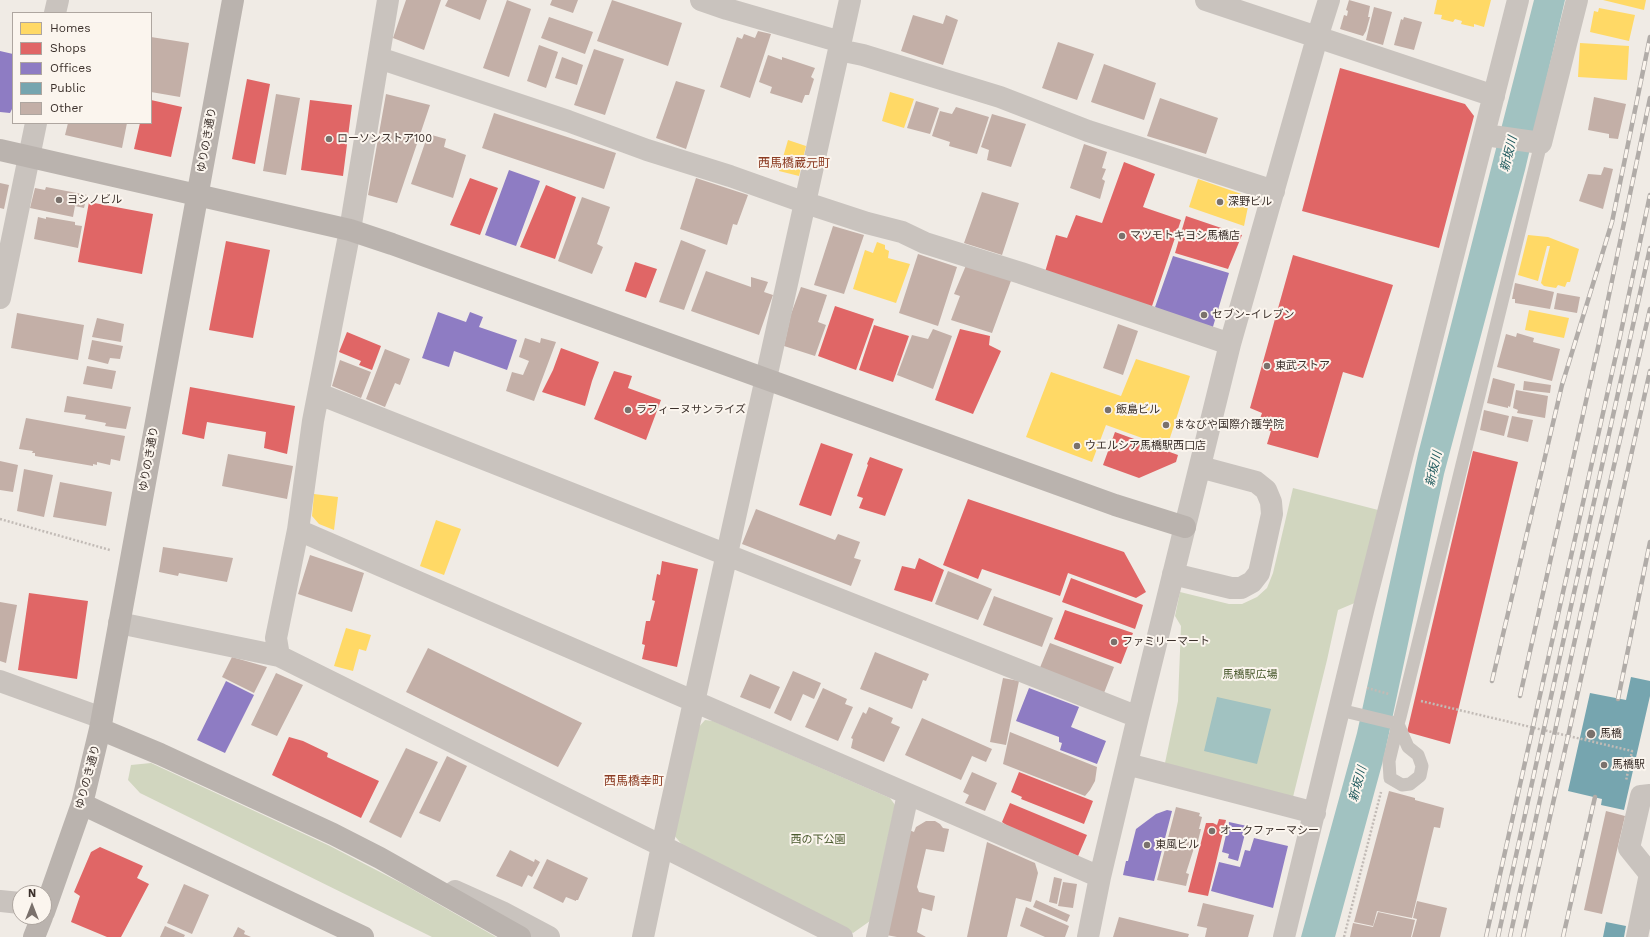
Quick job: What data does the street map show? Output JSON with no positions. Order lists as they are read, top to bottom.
{
  "streets": {
    "street": ["ゆりのき通り"]
  },
  "districts": ["西馬橋蔵元町", "西馬橋幸町"],
  "water": ["新坂川"],
  "parks": ["馬橋駅広場", "西の下公園"],
  "places": [
    "ローソンストア100",
    "ヨシノビル",
    "深野ビル",
    "マツモトキヨシ馬橋店",
    "セブン-イレブン",
    "東武ストア",
    "ラフィーヌサンライズ",
    "飯島ビル",
    "まなびや国際介護学院",
    "ウエルシア馬橋駅西口店",
    "ファミリーマート",
    "馬橋",
    "馬橋駅",
    "オークファーマシー",
    "東風ビル"
  ],
  "legend": [
    "Homes",
    "Shops",
    "Offices",
    "Public",
    "Other"
  ],
  "north": "top"
}
